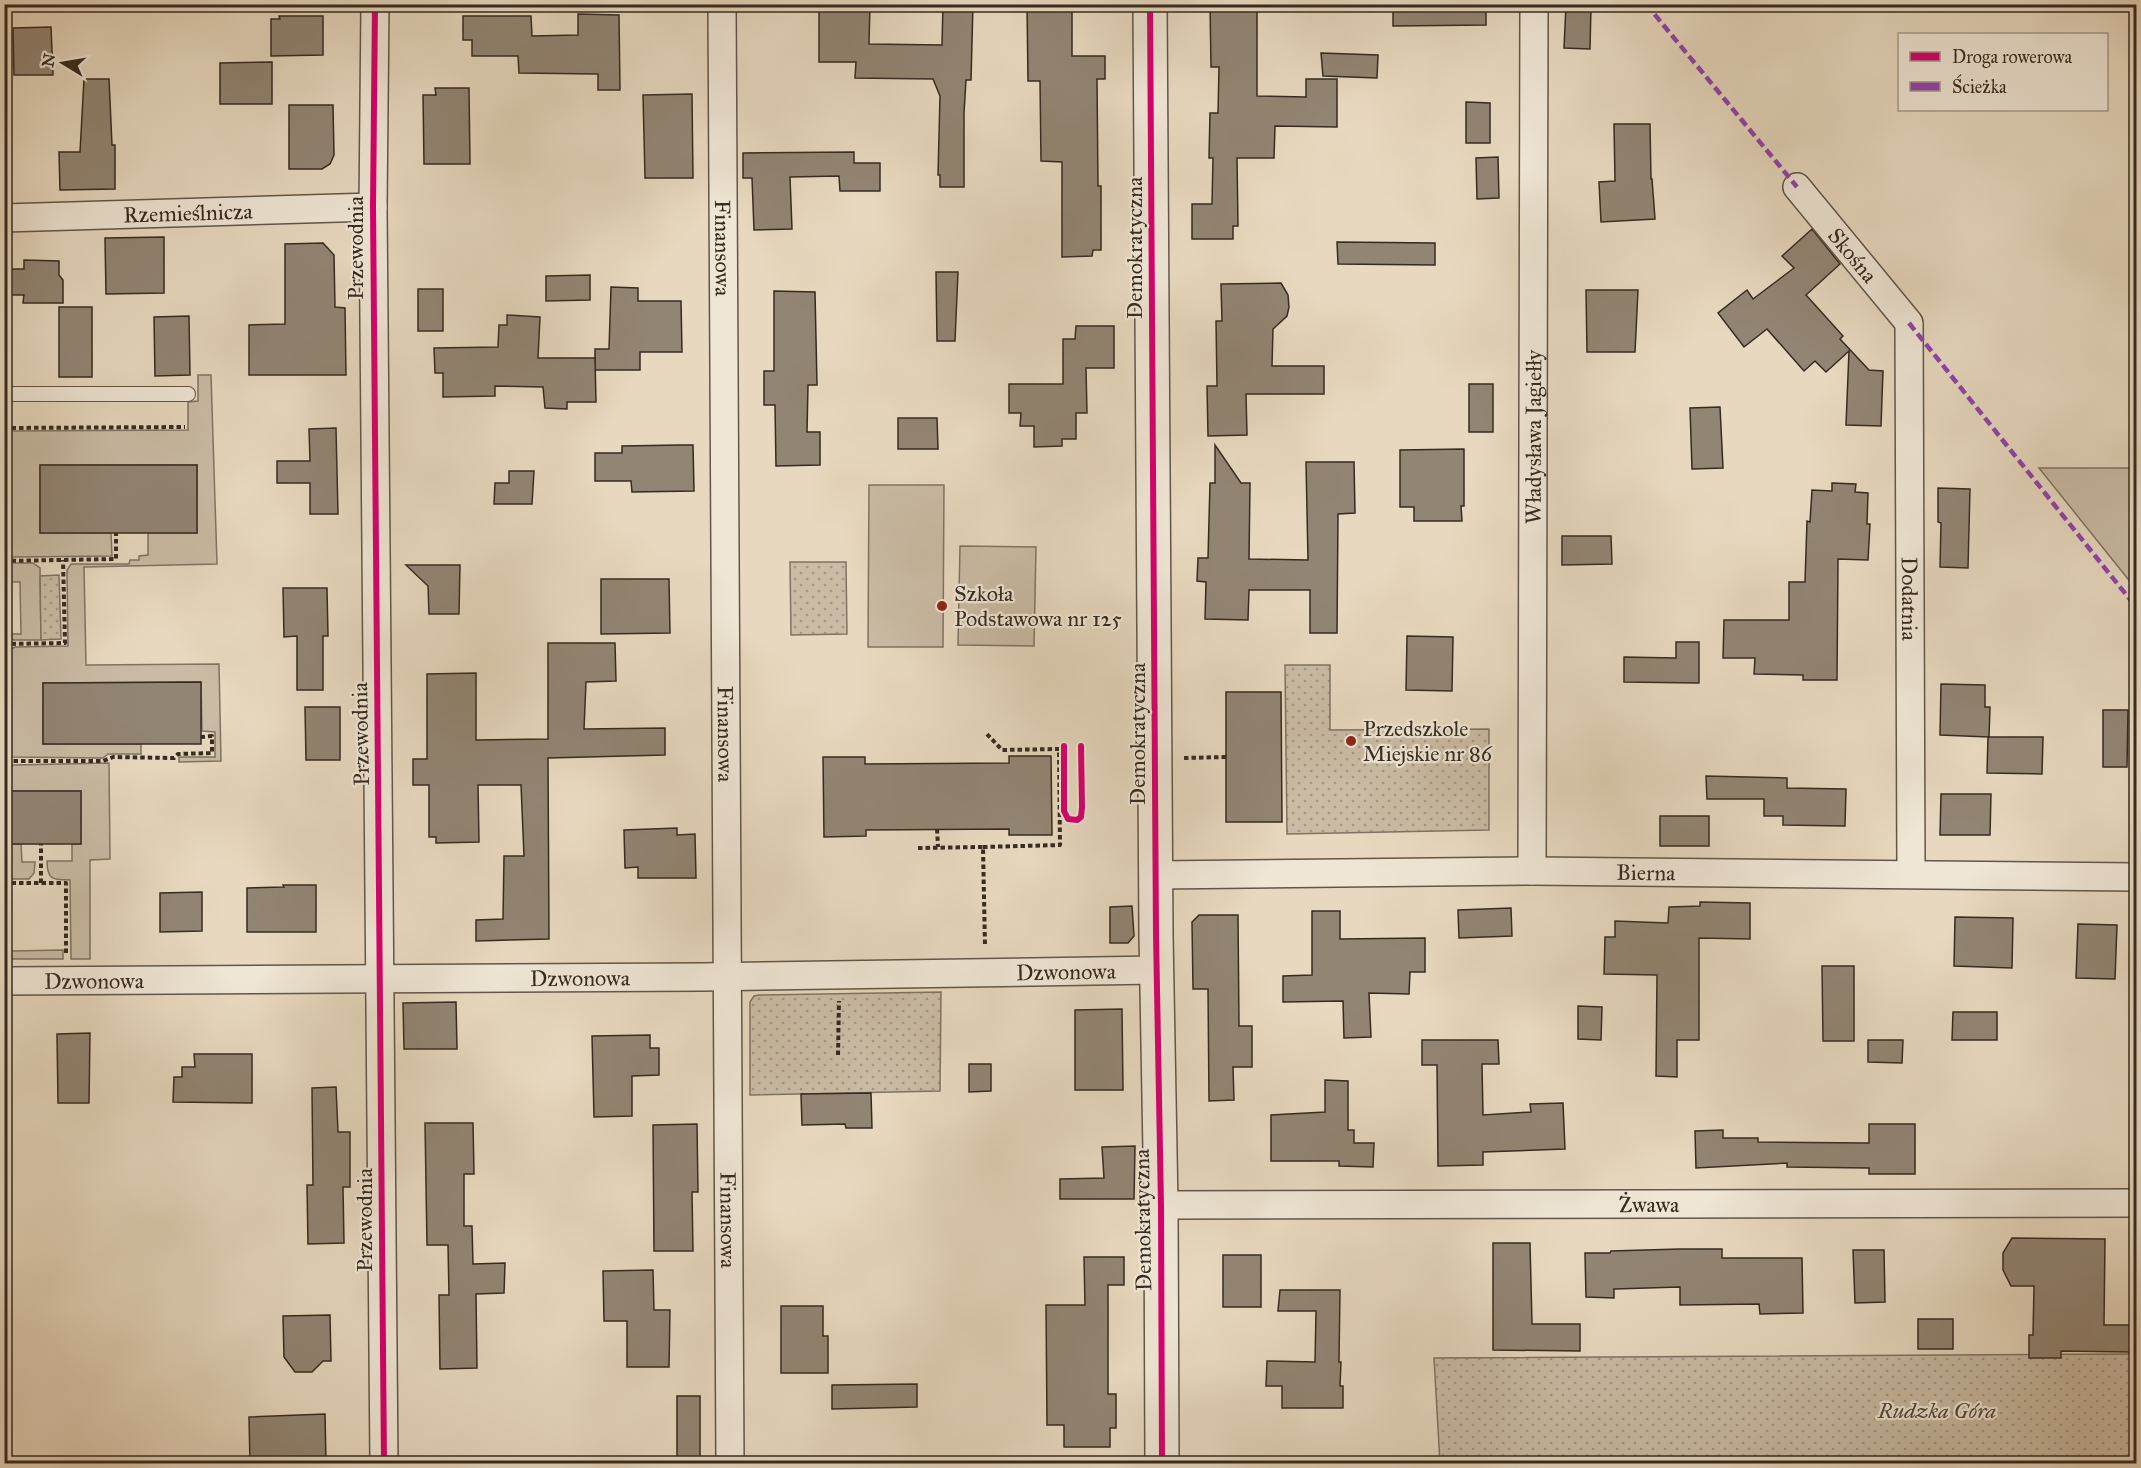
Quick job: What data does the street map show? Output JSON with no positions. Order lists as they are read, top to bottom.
{
  "streets": {
    "street": [
      "Rzemieślnicza",
      "Przewodnia",
      "Finansowa",
      "Demokratyczna",
      "Skośna",
      "Władysława Jagiełły",
      "Dodatnia",
      "Bierna",
      "Dzwonowa",
      "Żwawa"
    ]
  },
  "crossings": [
    ["Rzemieślnicza", "Przewodnia"],
    ["Przewodnia", "Dzwonowa"],
    ["Finansowa", "Dzwonowa"],
    ["Demokratyczna", "Bierna"],
    ["Demokratyczna", "Dzwonowa"],
    ["Demokratyczna", "Żwawa"],
    ["Skośna", "Dodatnia"],
    ["Władysława Jagiełły", "Bierna"],
    ["Dodatnia", "Bierna"]
  ],
  "parks": ["Rudzka Góra"],
  "places": ["Szkoła Podstawowa nr 125", "Przedszkole Miejskie nr 86"],
  "legend": ["Droga rowerowa", "Ścieżka"],
  "north": "left"
}
